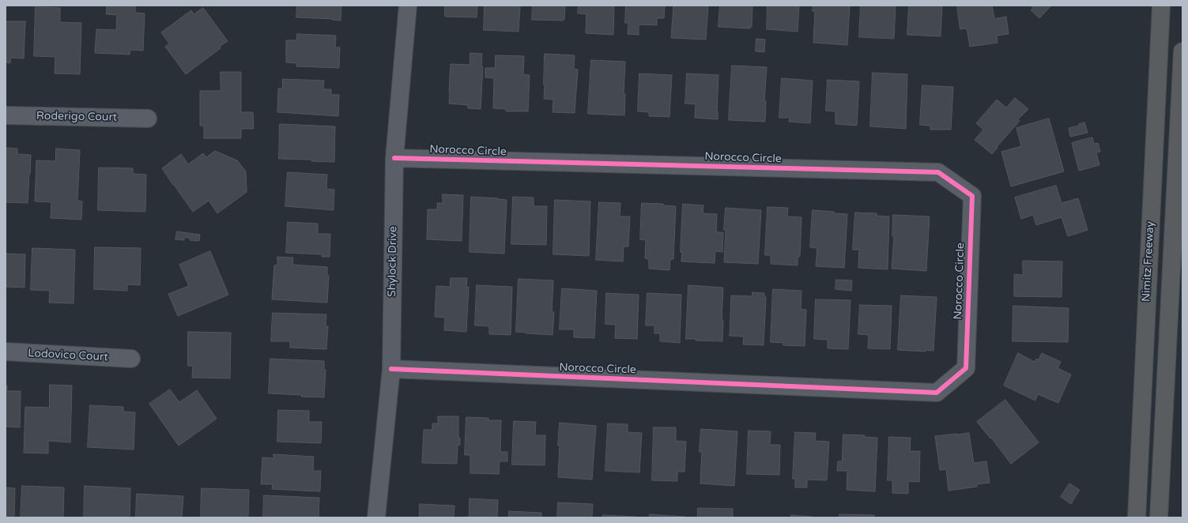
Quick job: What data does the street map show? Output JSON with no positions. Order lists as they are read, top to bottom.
{
  "streets": {
    "highway": ["Nimitz Freeway"],
    "street": [
      "Roderigo Court",
      "Norocco Circle",
      "Shylock Drive",
      "Lodovico Court"
    ]
  },
  "crossings": [
    ["Norocco Circle", "Shylock Drive"]
  ]
}
